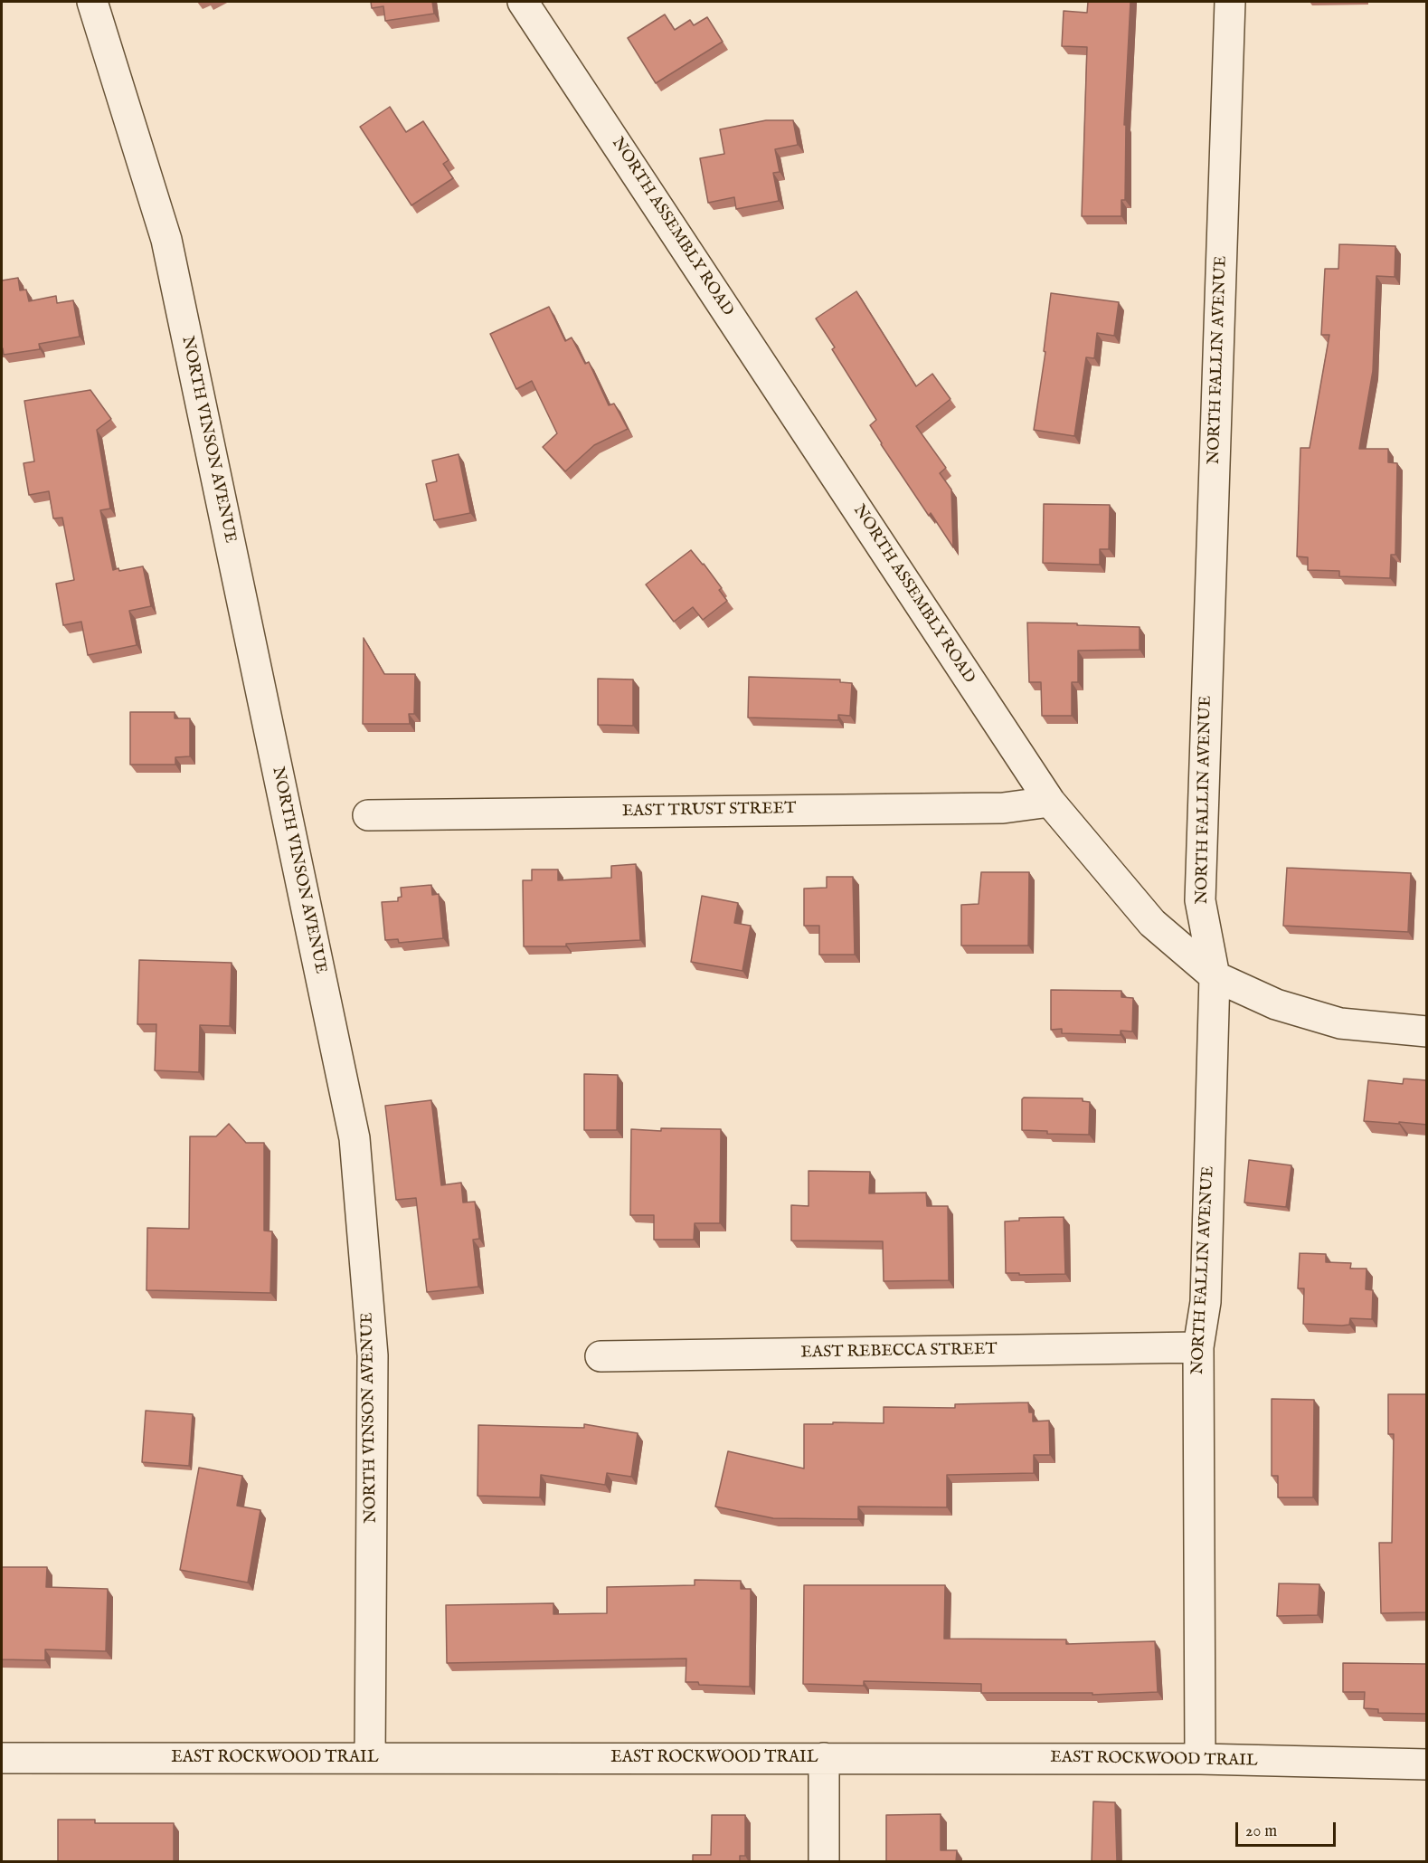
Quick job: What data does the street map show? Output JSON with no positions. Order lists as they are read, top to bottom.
{
  "streets": {
    "street": [
      "NORTH ASSEMBLY ROAD",
      "NORTH FALLIN AVENUE",
      "NORTH VINSON AVENUE",
      "EAST TRUST STREET",
      "EAST REBECCA STREET",
      "EAST ROCKWOOD TRAIL"
    ]
  },
  "crossings": [
    ["NORTH ASSEMBLY ROAD", "NORTH FALLIN AVENUE"],
    ["NORTH ASSEMBLY ROAD", "EAST TRUST STREET"],
    ["NORTH FALLIN AVENUE", "EAST REBECCA STREET"],
    ["NORTH FALLIN AVENUE", "EAST ROCKWOOD TRAIL"],
    ["NORTH VINSON AVENUE", "EAST ROCKWOOD TRAIL"]
  ],
  "scale_bar": "20 m"
}
